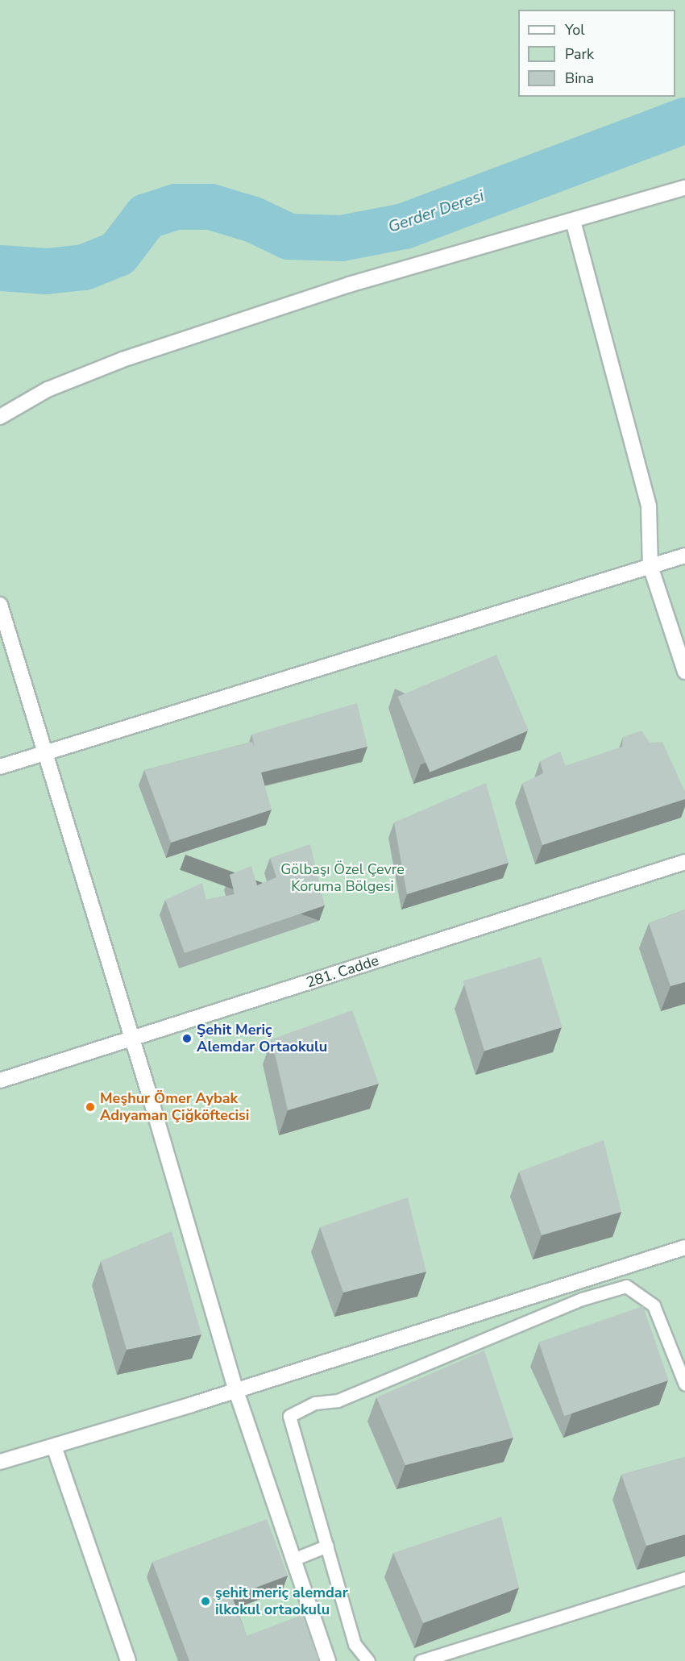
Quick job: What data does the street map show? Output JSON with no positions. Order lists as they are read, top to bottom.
{
  "streets": {
    "street": ["281. Cadde"]
  },
  "water": ["Gerder Deresi"],
  "parks": ["Gölbaşı Özel Çevre Koruma Bölgesi"],
  "places": ["Şehit Meriç Alemdar Ortaokulu", "Meşhur Ömer Aybak Adıyaman Çiğköftecisi", "şehit meriç alemdar ilkokul ortaokulu"],
  "legend": ["Yol", "Park", "Bina"]
}
